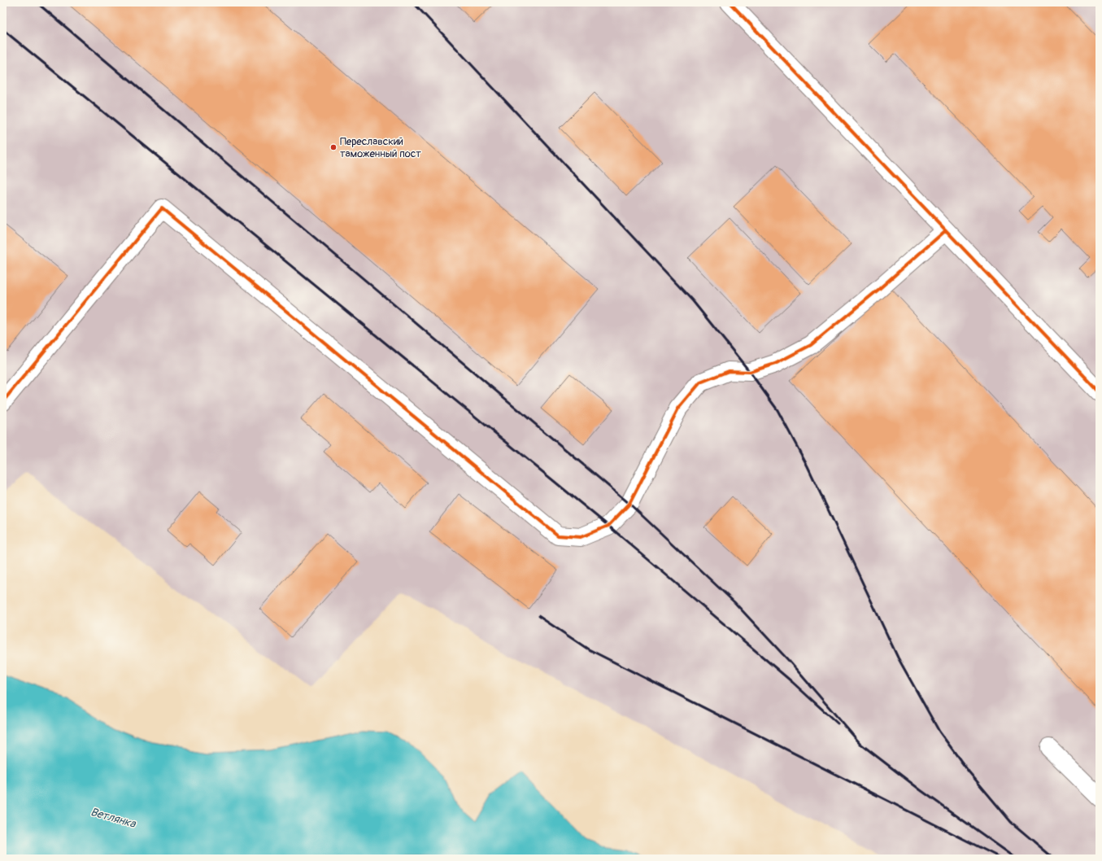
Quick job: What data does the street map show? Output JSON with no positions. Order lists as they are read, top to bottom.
{
  "water": ["Ветлянка"],
  "places": ["Переславский таможенный пост"]
}
